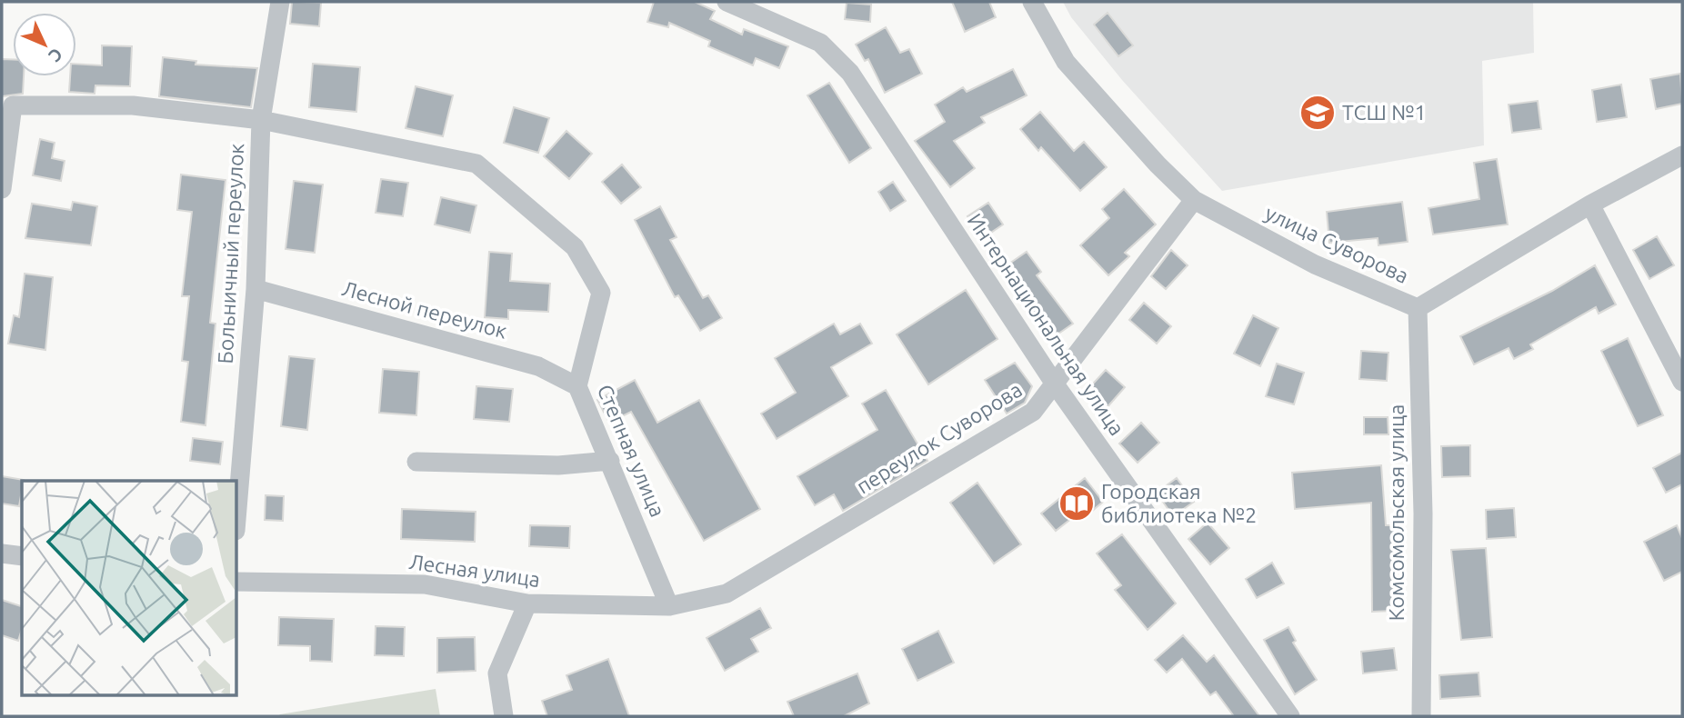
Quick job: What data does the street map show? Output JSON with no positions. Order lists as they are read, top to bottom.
{
  "streets": {
    "street": [
      "улица Суворова",
      "Больничный переулок",
      "Лесной переулок",
      "Интернациональная улица",
      "переулок Суворова",
      "Степная улица",
      "Комсомольская улица",
      "Лесная улица"
    ]
  },
  "crossings": [
    ["улица Суворова", "переулок Суворова"],
    ["улица Суворова", "Комсомольская улица"],
    ["Больничный переулок", "Лесной переулок"],
    ["Больничный переулок", "Степная улица"],
    ["Лесной переулок", "Степная улица"],
    ["Интернациональная улица", "переулок Суворова"],
    ["переулок Суворова", "Степная улица"],
    ["переулок Суворова", "Лесная улица"],
    ["Степная улица", "Лесная улица"]
  ],
  "places": {
    "school or university": ["ТСШ №1"],
    "library": ["Городская библиотека №2"]
  },
  "north": "bottom right"
}
